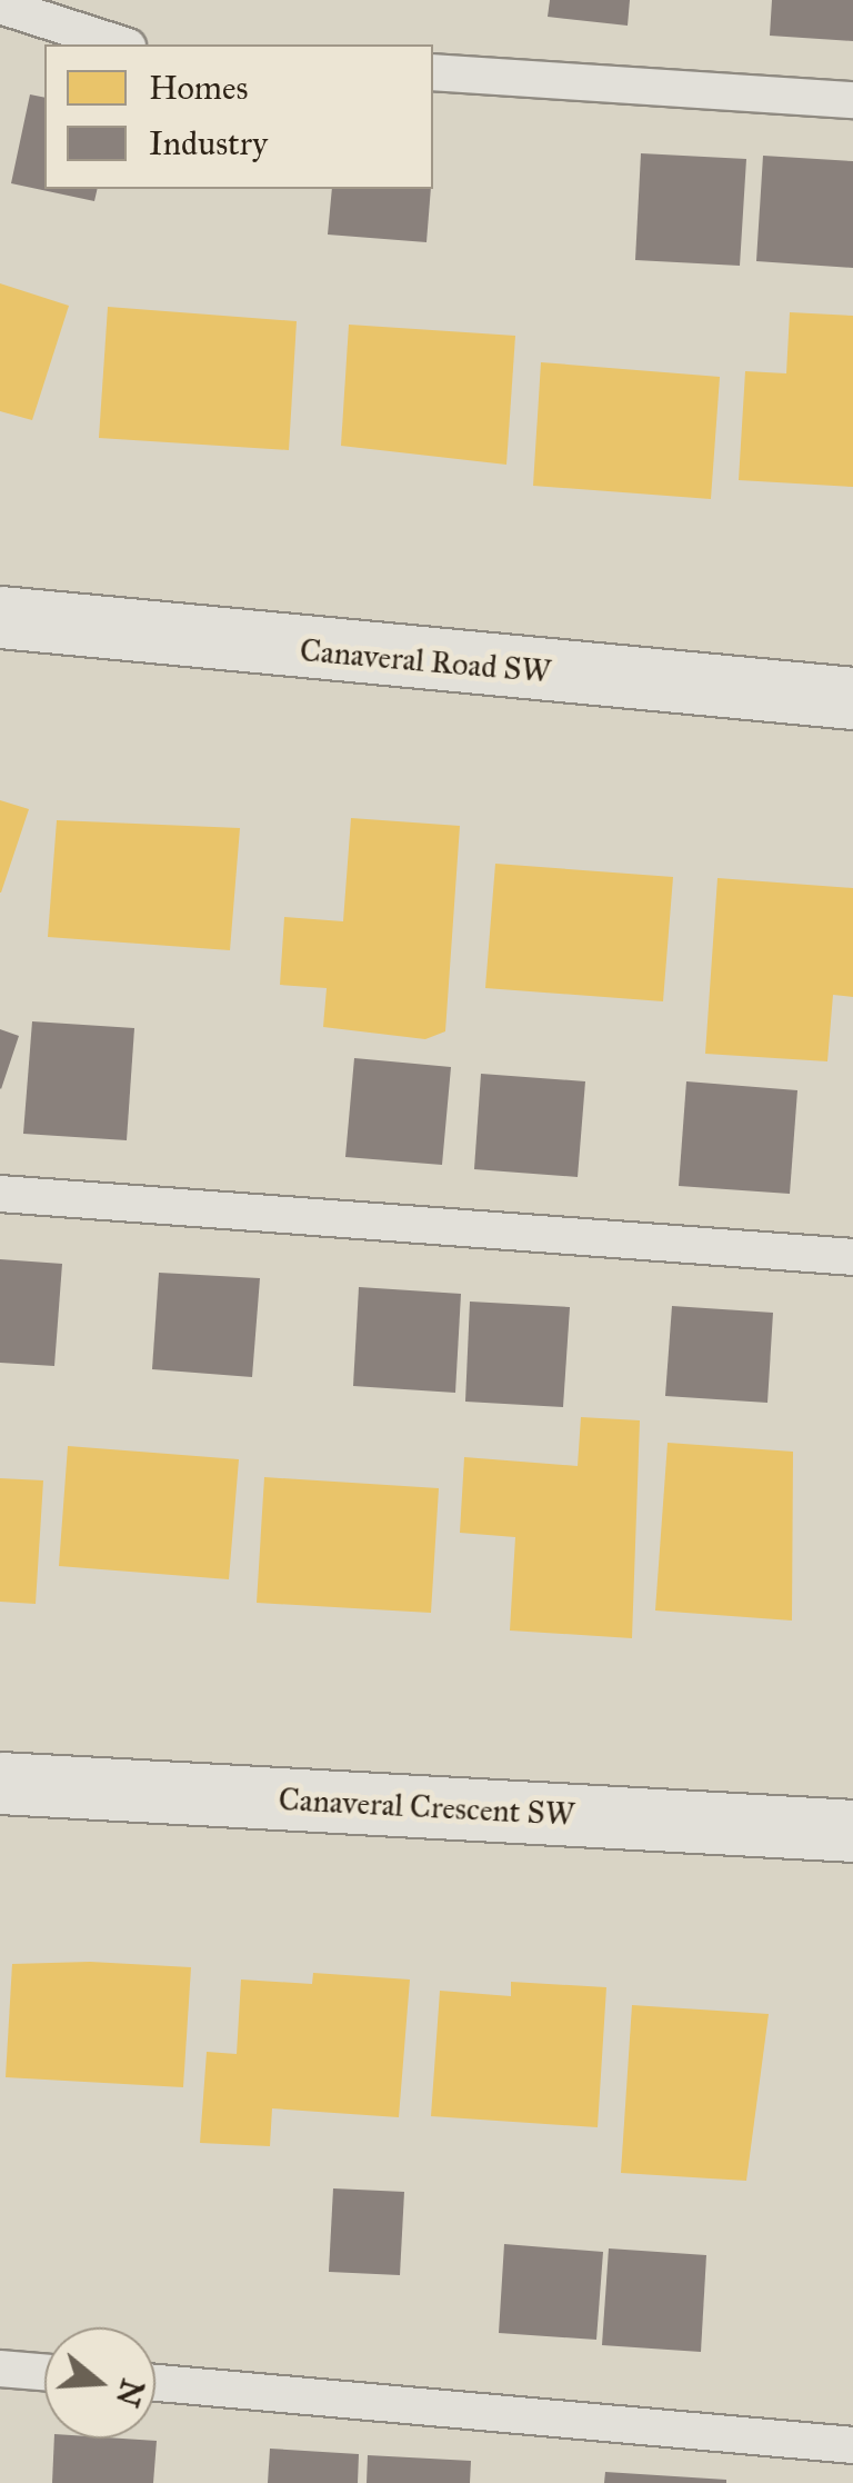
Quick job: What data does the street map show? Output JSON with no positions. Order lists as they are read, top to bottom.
{
  "streets": {
    "street": ["Canaveral Road SW", "Canaveral Crescent SW"]
  },
  "legend": ["Homes", "Industry"],
  "north": "right"
}
